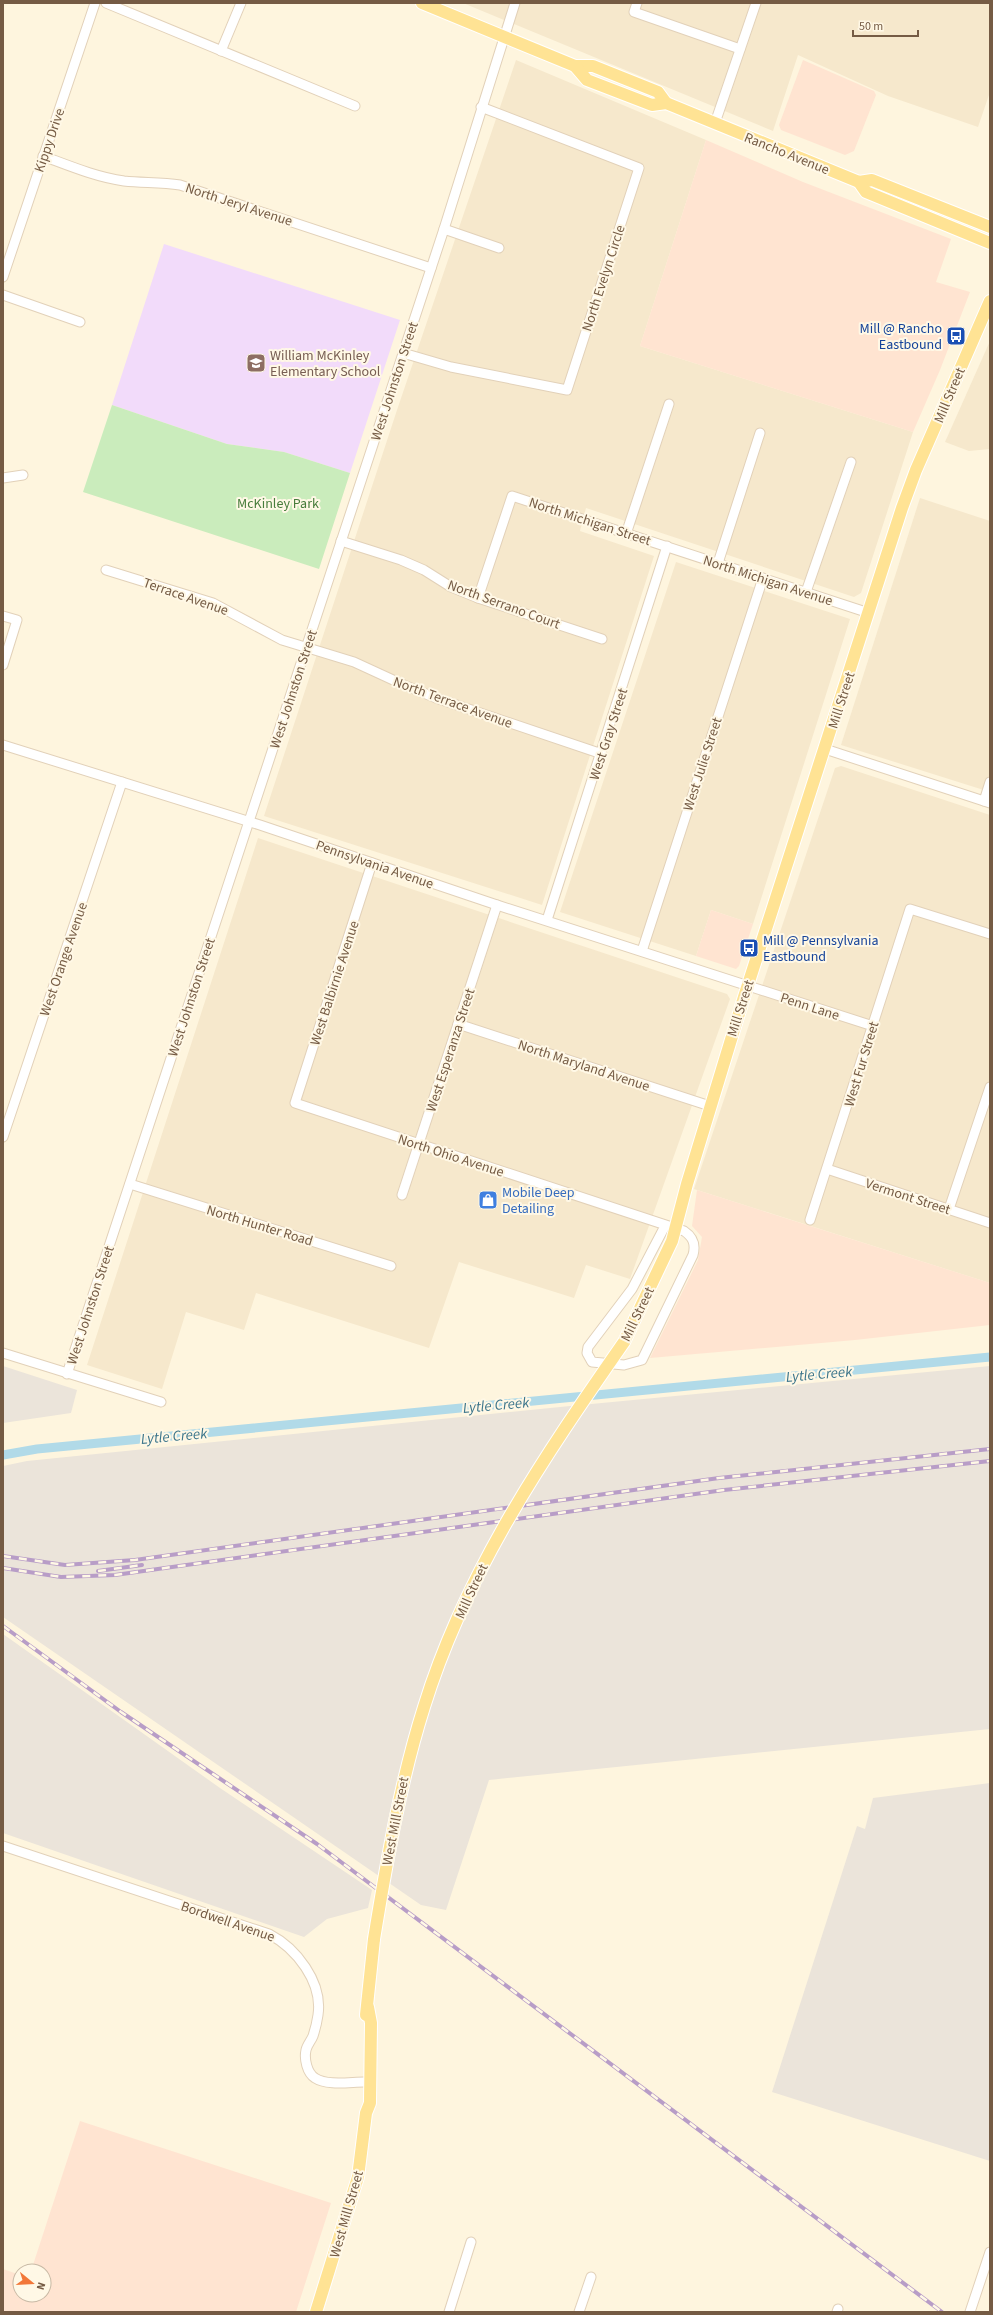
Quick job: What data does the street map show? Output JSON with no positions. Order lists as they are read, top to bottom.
{
  "streets": {
    "main road": ["Rancho Avenue", "Mill Street", "West Mill Street"],
    "street": [
      "Kippy Drive",
      "North Jeryl Avenue",
      "North Evelyn Circle",
      "West Johnston Street",
      "North Michigan Street",
      "North Michigan Avenue",
      "Terrace Avenue",
      "North Serrano Court",
      "North Terrace Avenue",
      "West Gray Street",
      "West Julie Street",
      "Pennsylvania Avenue",
      "West Orange Avenue",
      "West Balbirnie Avenue",
      "Penn Lane",
      "West Esperanza Street",
      "West Fur Street",
      "North Maryland Avenue",
      "North Ohio Avenue",
      "Vermont Street",
      "North Hunter Road",
      "Bordwell Avenue"
    ]
  },
  "crossings": [
    ["Kippy Drive", "North Jeryl Avenue"],
    ["Rancho Avenue", "West Johnston Street"],
    ["North Jeryl Avenue", "West Johnston Street"],
    ["North Evelyn Circle", "West Johnston Street"],
    ["West Johnston Street", "Terrace Avenue"],
    ["West Johnston Street", "North Serrano Court"],
    ["West Johnston Street", "North Terrace Avenue"],
    ["West Johnston Street", "Pennsylvania Avenue"],
    ["West Johnston Street", "North Hunter Road"],
    ["Mill Street", "North Michigan Avenue"],
    ["Mill Street", "Pennsylvania Avenue"],
    ["Mill Street", "Penn Lane"],
    ["Mill Street", "North Maryland Avenue"],
    ["Mill Street", "North Ohio Avenue"],
    ["Mill Street", "West Mill Street"],
    ["North Michigan Street", "North Michigan Avenue"],
    ["North Michigan Street", "North Serrano Court"],
    ["North Michigan Street", "West Gray Street"],
    ["North Michigan Avenue", "West Gray Street"],
    ["North Michigan Avenue", "West Julie Street"],
    ["Terrace Avenue", "North Terrace Avenue"],
    ["North Terrace Avenue", "West Gray Street"],
    ["West Gray Street", "Pennsylvania Avenue"],
    ["West Julie Street", "Pennsylvania Avenue"],
    ["Pennsylvania Avenue", "West Orange Avenue"],
    ["Pennsylvania Avenue", "West Balbirnie Avenue"],
    ["Pennsylvania Avenue", "Penn Lane"],
    ["Pennsylvania Avenue", "West Esperanza Street"],
    ["West Balbirnie Avenue", "North Ohio Avenue"],
    ["Penn Lane", "West Fur Street"],
    ["West Esperanza Street", "North Maryland Avenue"],
    ["West Esperanza Street", "North Ohio Avenue"],
    ["West Fur Street", "Vermont Street"],
    ["West Mill Street", "Bordwell Avenue"]
  ],
  "water": ["Lytle Creek"],
  "parks": ["McKinley Park"],
  "places": {
    "bus stop": ["Mill @ Rancho Eastbound", "Mill @ Pennsylvania Eastbound"],
    "school or university": ["William McKinley Elementary School"],
    "shop": ["Mobile Deep Detailing"]
  },
  "scale_bar": "50 m",
  "north": "right"
}
